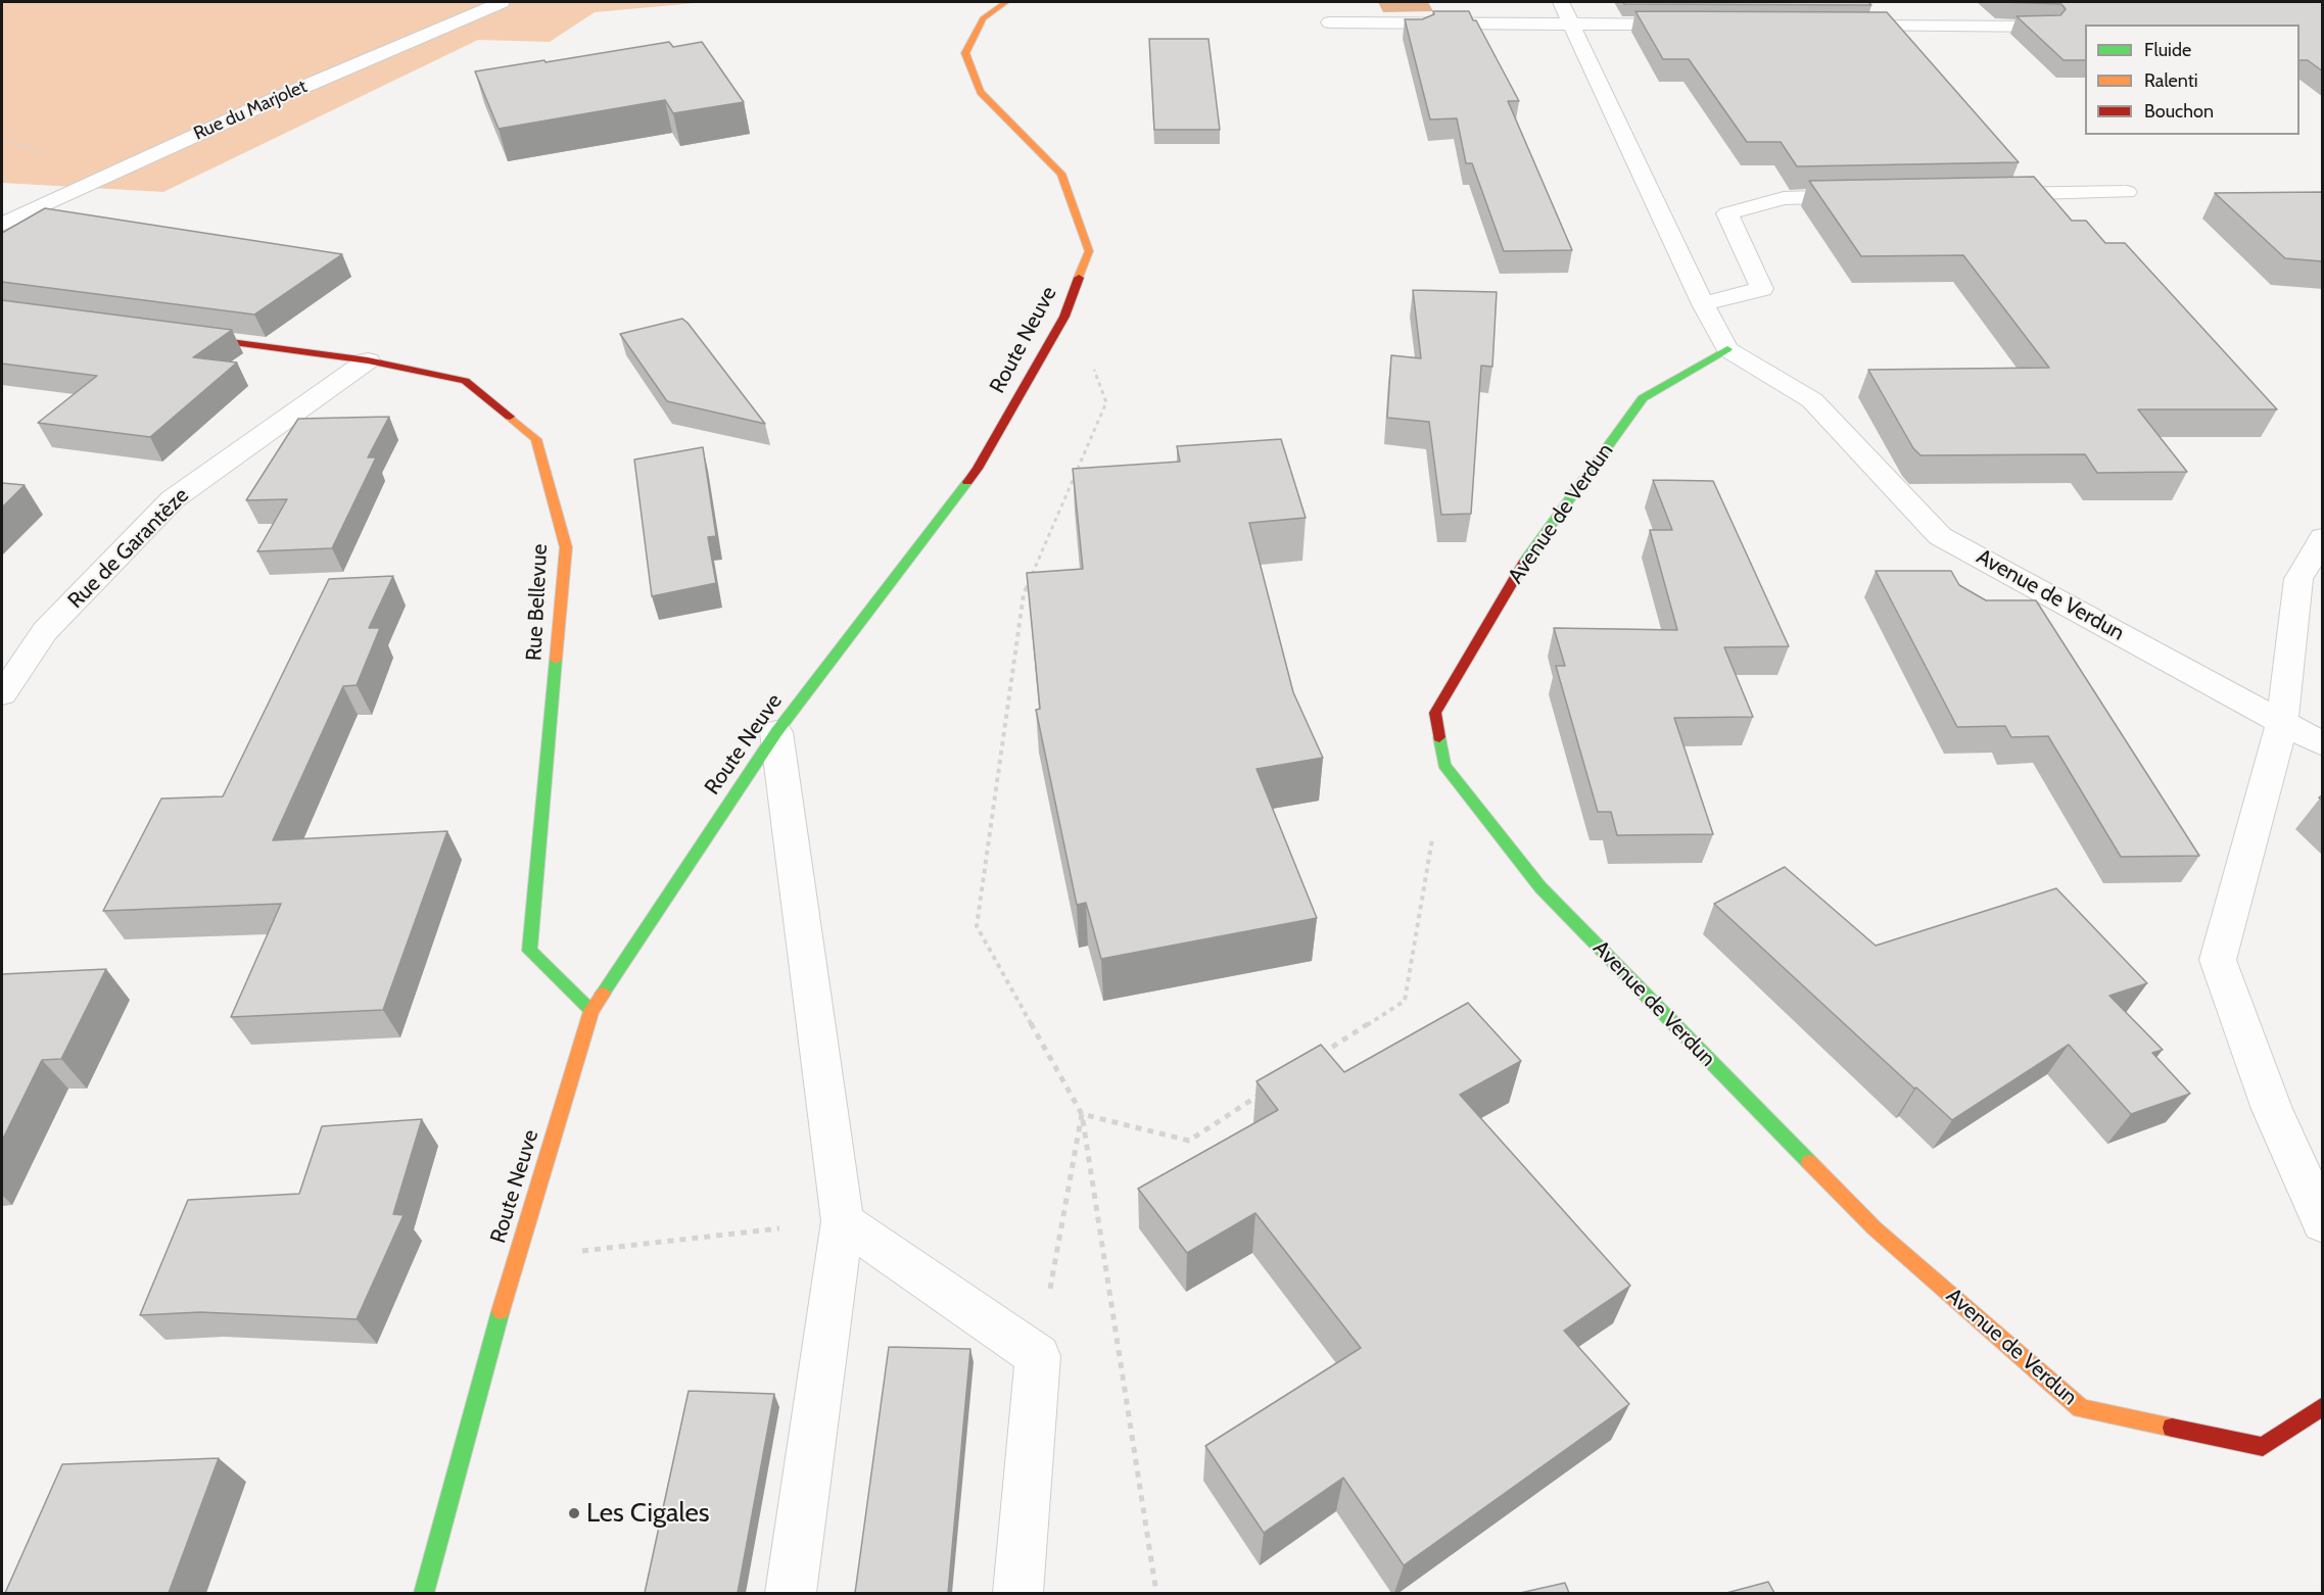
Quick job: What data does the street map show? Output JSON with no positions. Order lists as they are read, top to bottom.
{
  "streets": {
    "street": [
      "Rue du Marjolet",
      "Route Neuve",
      "Avenue de Verdun",
      "Rue de Garantèze",
      "Rue Bellevue"
    ]
  },
  "crossings": [
    ["Route Neuve", "Rue Bellevue"],
    ["Rue de Garantèze", "Rue Bellevue"]
  ],
  "places": ["Les Cigales"],
  "legend": ["Fluide", "Ralenti", "Bouchon"]
}
